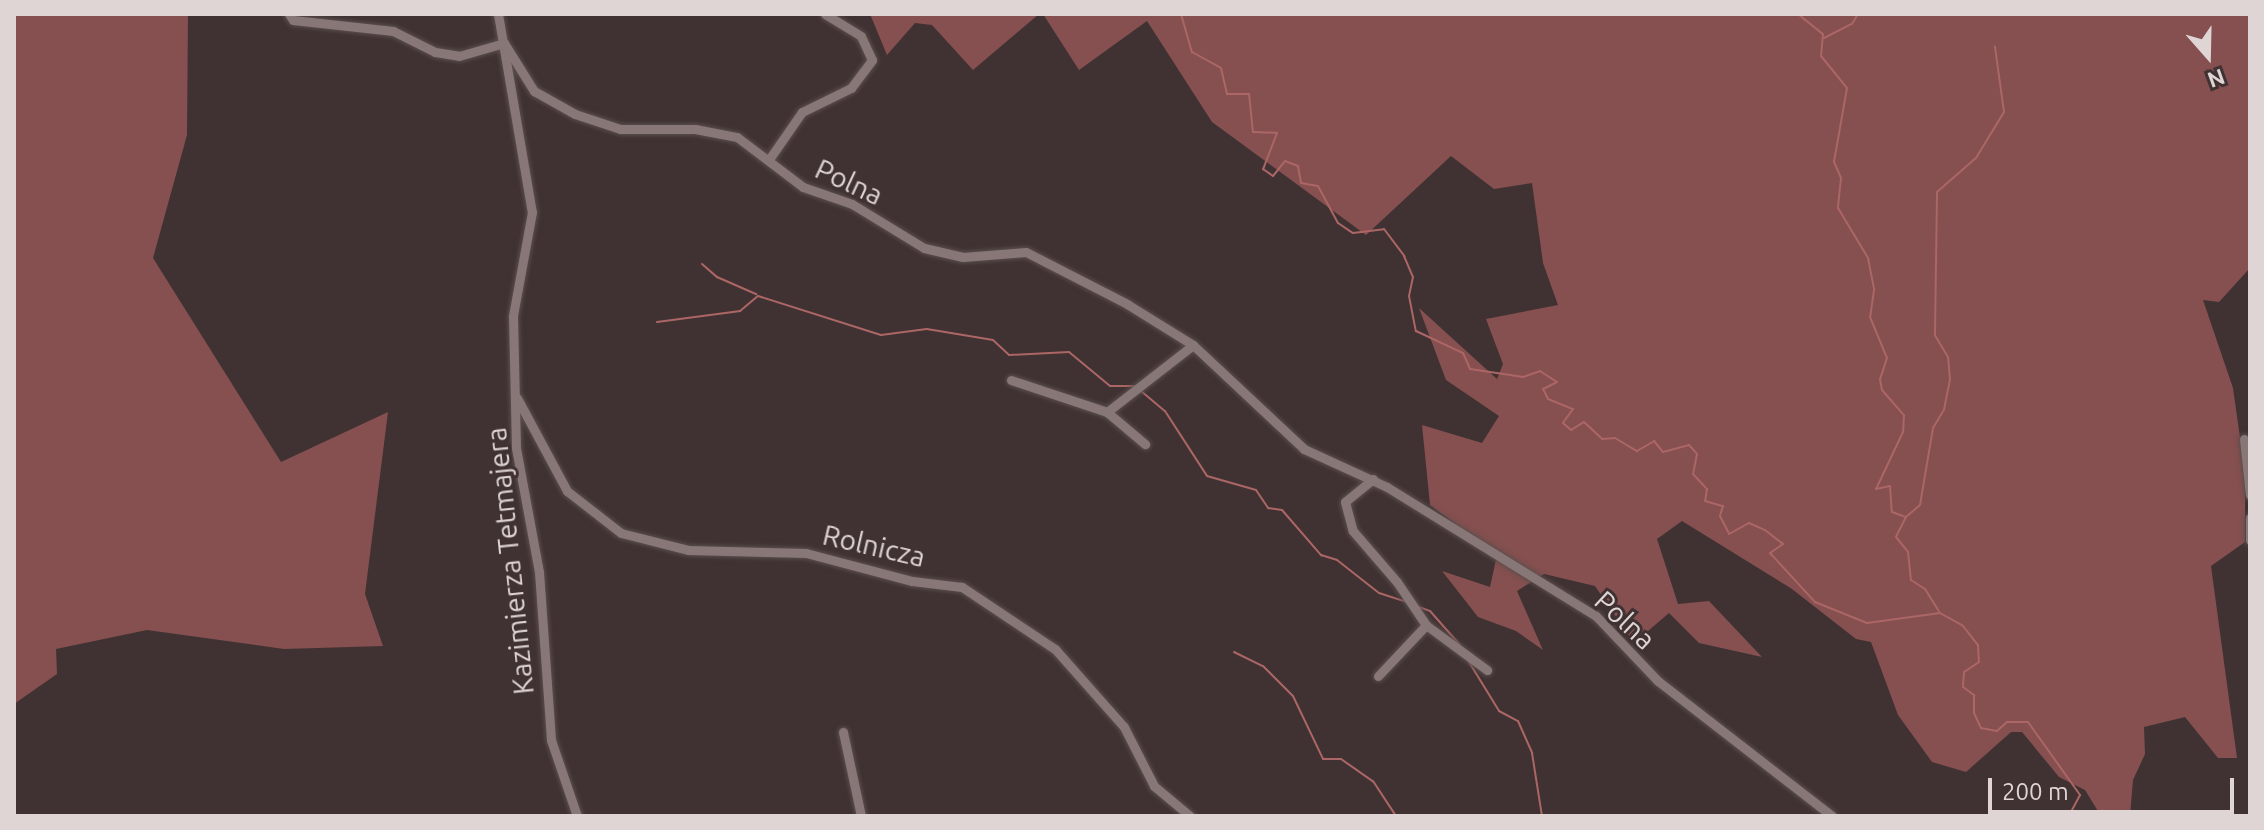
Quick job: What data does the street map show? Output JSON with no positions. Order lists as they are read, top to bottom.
{
  "streets": {
    "street": ["Polna", "Rolnicza", "Kazimierza Tetmajera"]
  },
  "crossings": [
    ["Polna", "Kazimierza Tetmajera"],
    ["Rolnicza", "Kazimierza Tetmajera"]
  ],
  "scale_bar": "200 m",
  "north": "bottom"
}
